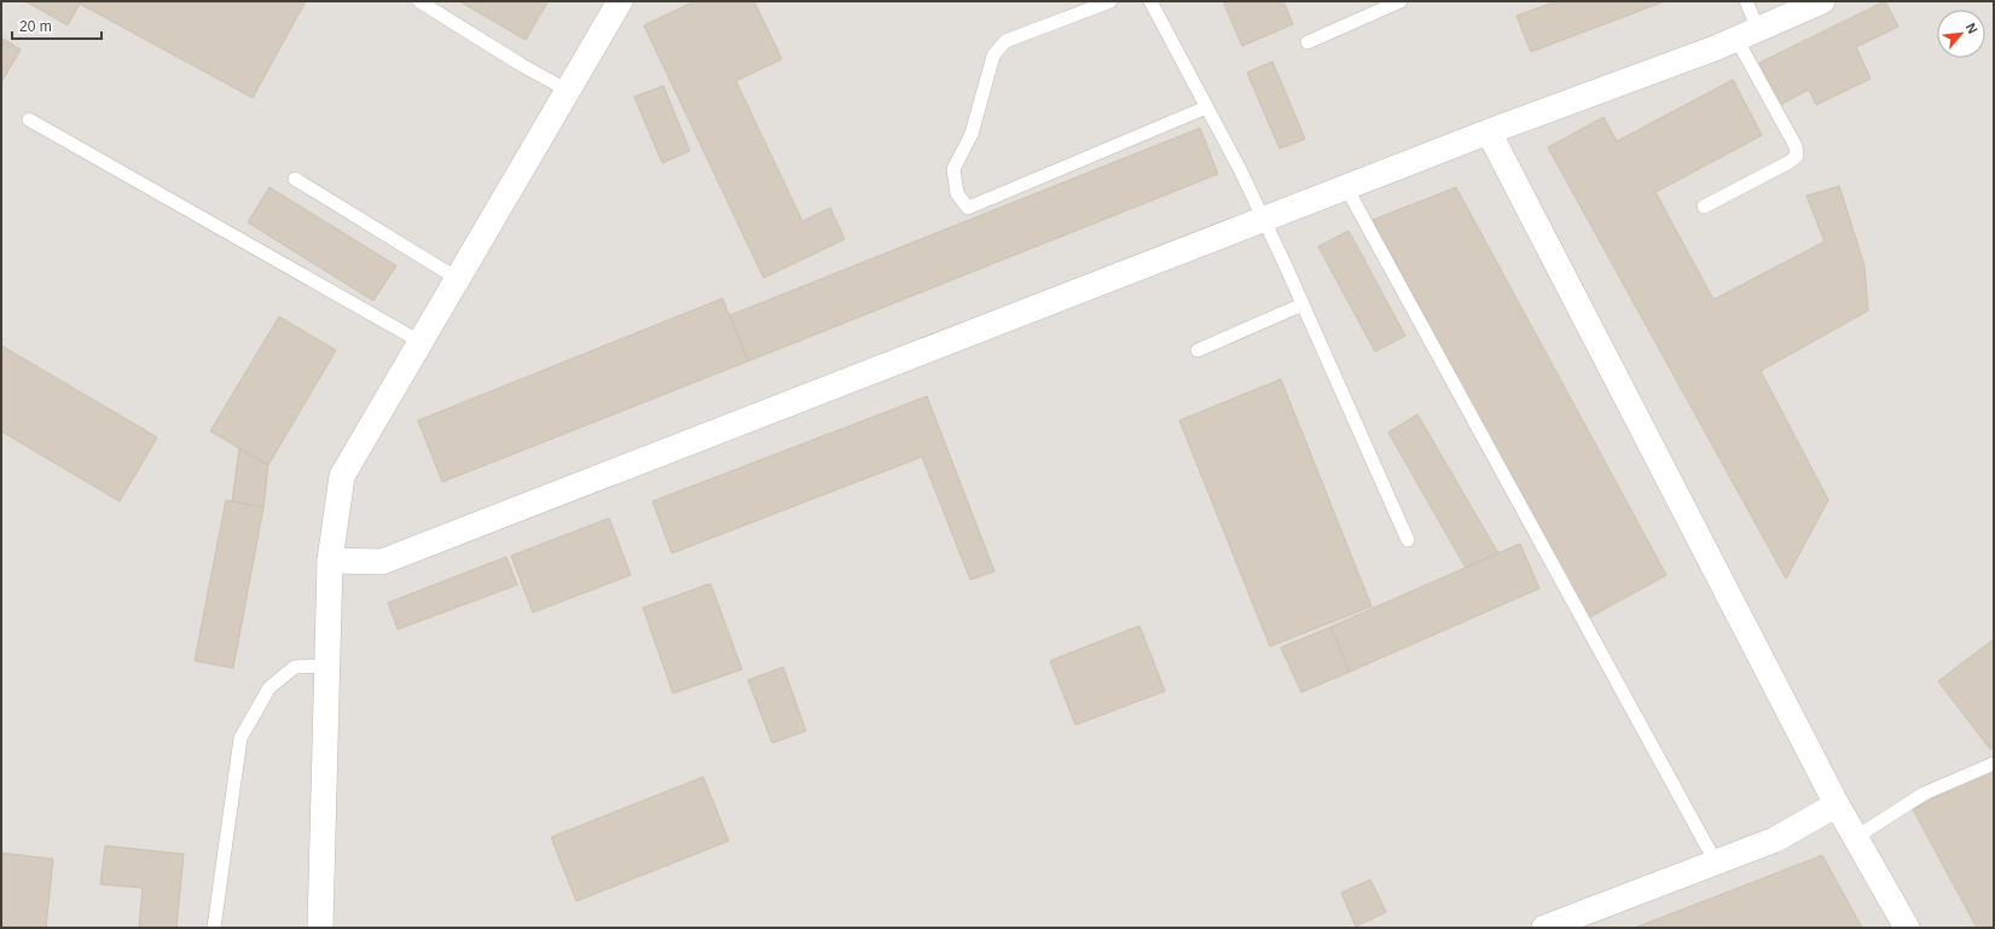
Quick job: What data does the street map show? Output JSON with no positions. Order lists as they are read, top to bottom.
{
  "scale_bar": "20 m",
  "north": "top right"
}
